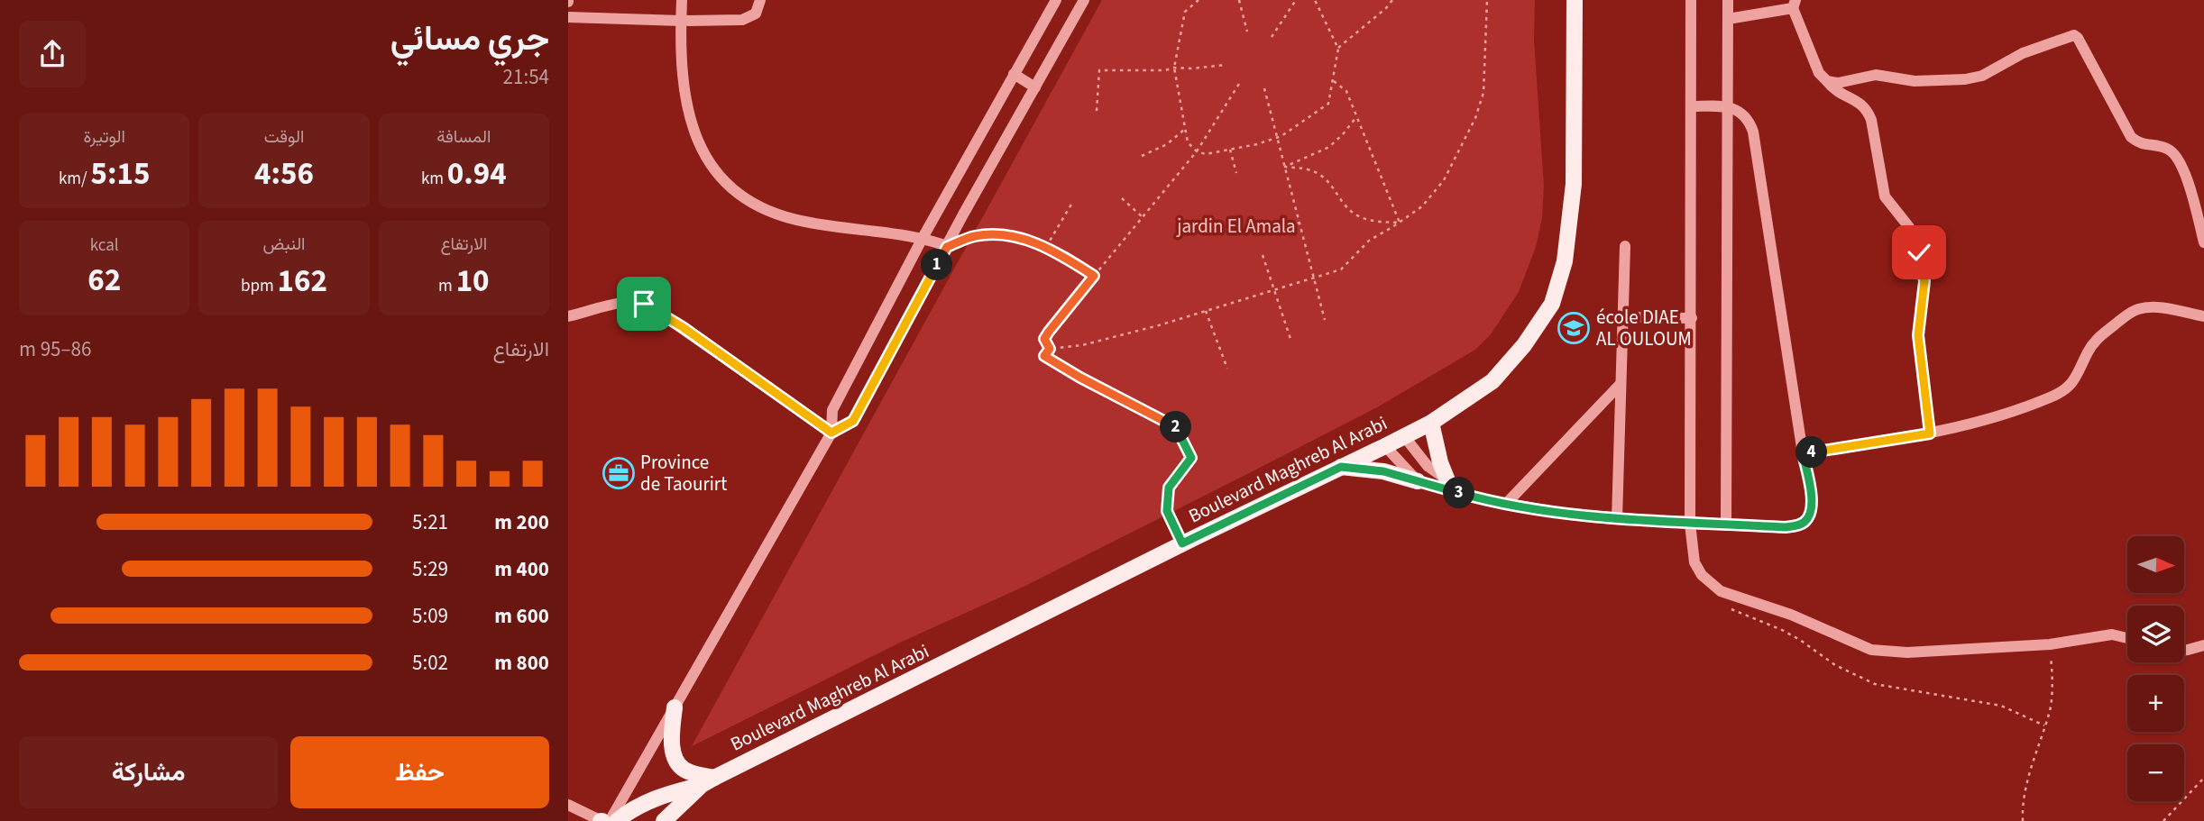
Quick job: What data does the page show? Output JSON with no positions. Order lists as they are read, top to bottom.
{
  "streets": {
    "main road": ["Boulevard Maghreb Al Arabi"]
  },
  "parks": ["jardin El Amala"],
  "places": {
    "school or university": ["école DIAE AL OULOUM"],
    "office": ["Province de Taourirt"]
  },
  "north": "right",
  "page": {
    "heading": ["جري مسائي", "21:54"],
    "stats": [
      ["المسافة", "0.94 km"],
      ["الوقت", "4:56"],
      ["الوتيرة", "5:15 /km"],
      ["الارتفاع", "10 m"],
      ["النبض", "162 bpm"],
      ["kcal", "62"]
    ],
    "pins": [
      "1",
      "2",
      "4",
      "3"
    ],
    "chart": ["الارتفاع", "86–95 m"],
    "list": [
      {
        "name": "200 m",
        "note": "5:21"
      },
      {
        "name": "400 m",
        "note": "5:29"
      },
      {
        "name": "600 m",
        "note": "5:09"
      },
      {
        "name": "800 m",
        "note": "5:02"
      }
    ],
    "map_buttons": ["+", "−"],
    "buttons": ["حفظ", "مشاركة"]
  }
}
